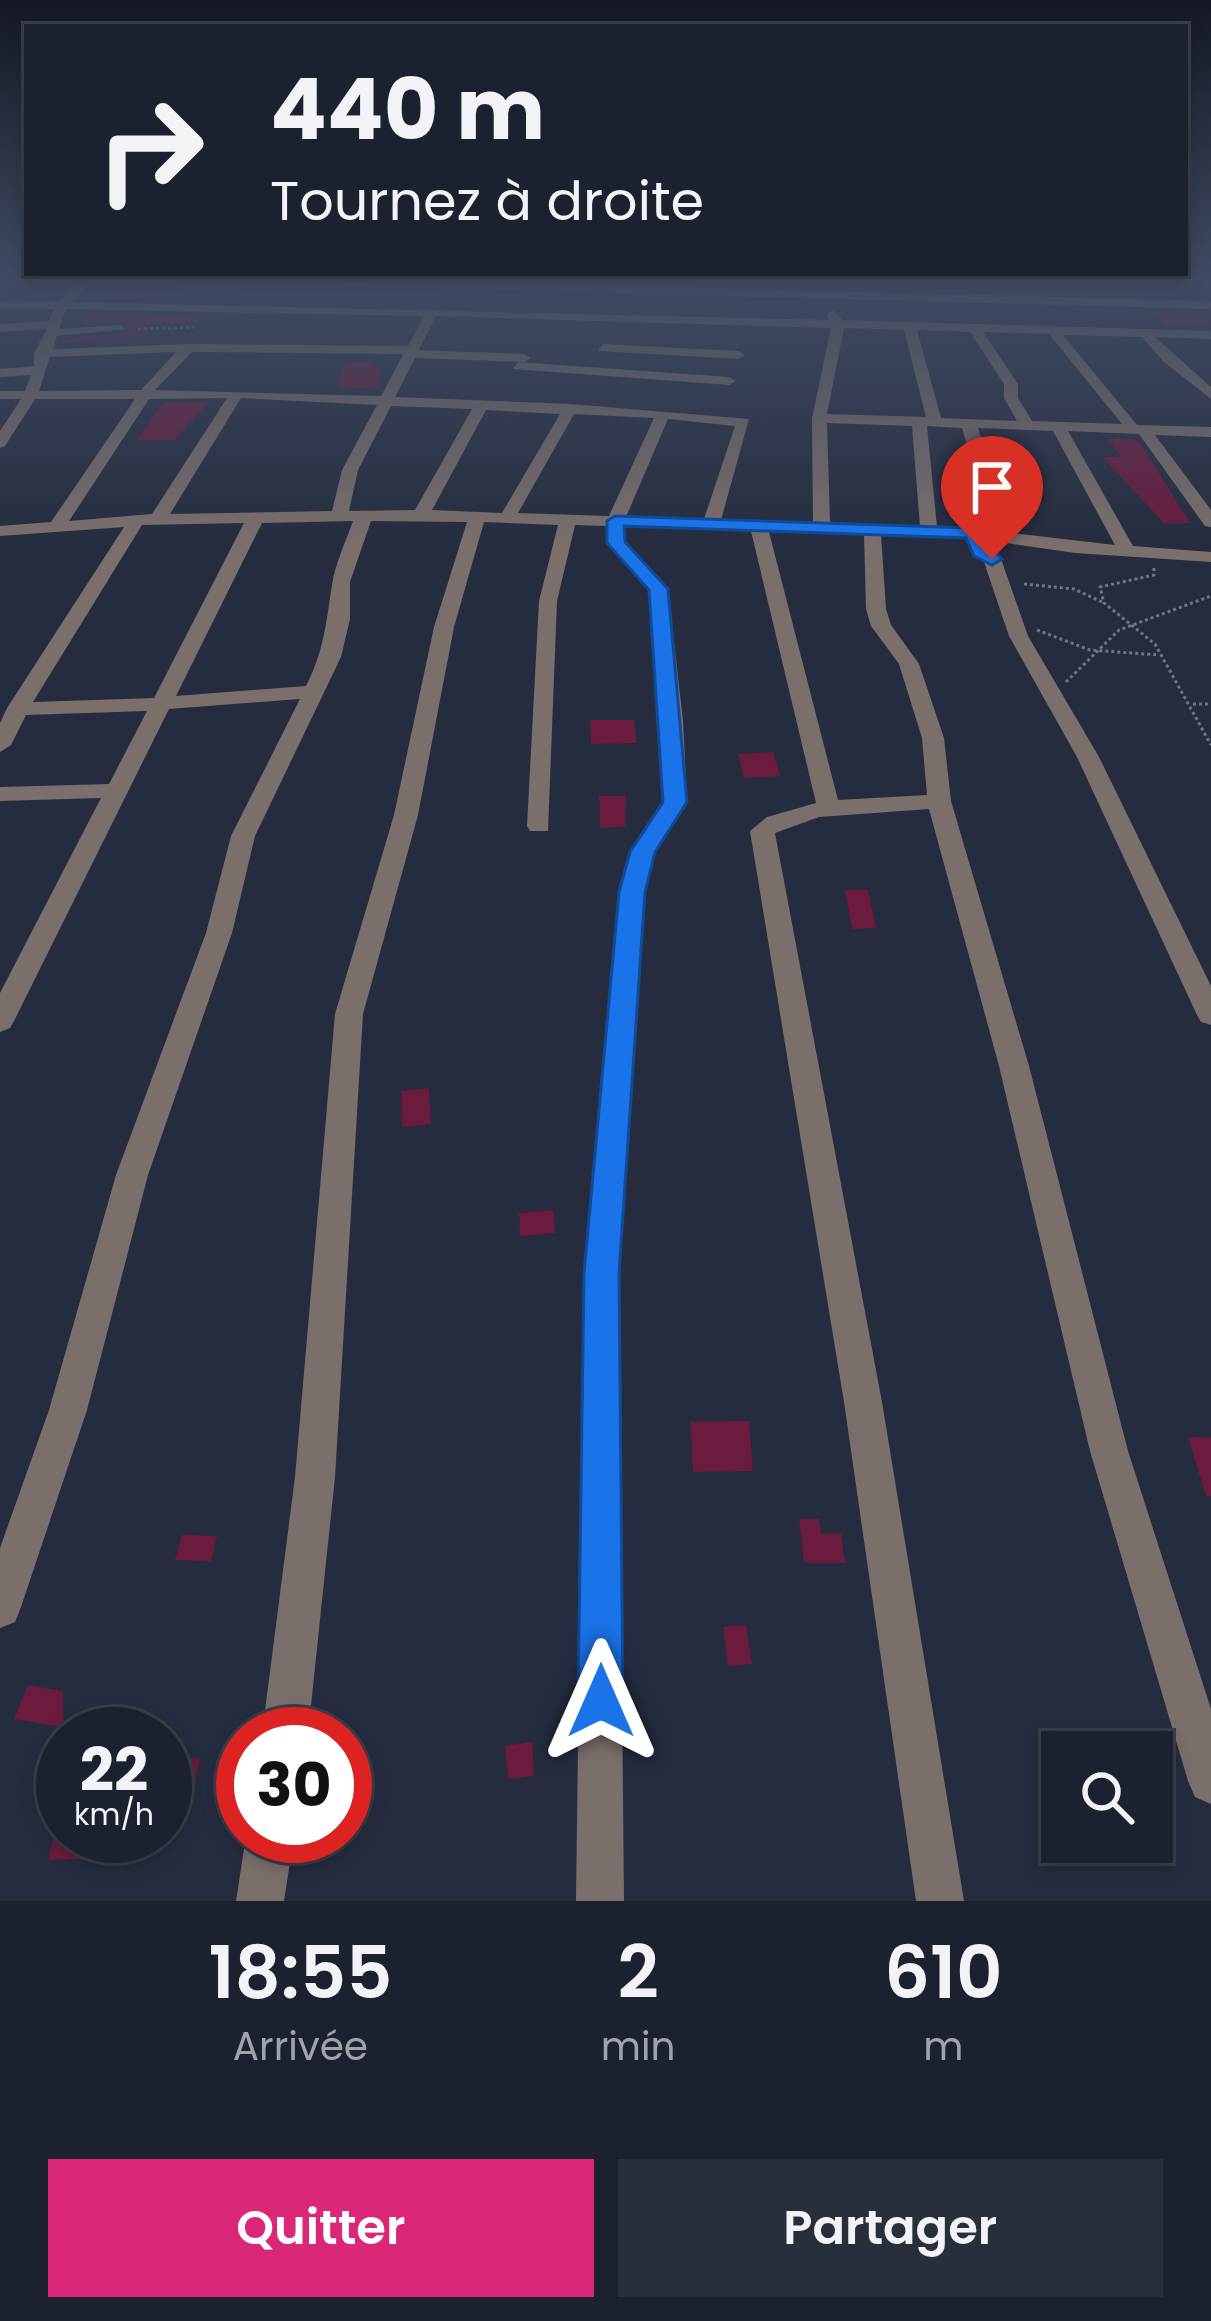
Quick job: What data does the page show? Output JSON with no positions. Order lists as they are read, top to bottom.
{
  "page": {
    "turn": ["440 m", "Tournez à droite"],
    "speed": "22 km/h",
    "limit": "30",
    "eta": [
      "18:55",
      "Arrivée",
      "2",
      "min",
      "610",
      "m"
    ],
    "buttons": ["Quitter", "Partager"]
  }
}
